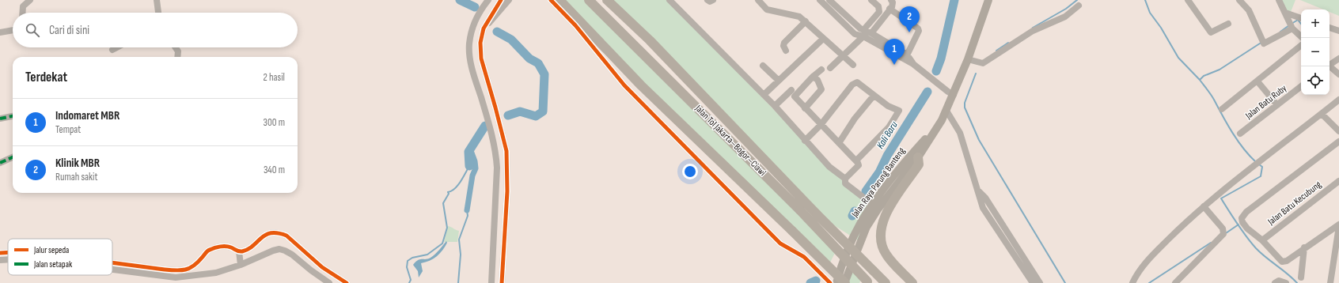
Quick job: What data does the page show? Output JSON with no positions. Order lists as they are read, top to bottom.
{
  "streets": {
    "highway": ["Jalan Tol Jakarta–Bogor–Ciawi"],
    "main road": ["Jalan Raya Parung Banteng"],
    "street": ["Jalan Batu Ruby", "Jalan Batu Kecubung"]
  },
  "water": ["Kali Baru"],
  "legend": ["Jalur sepeda", "Jalan setapak"],
  "page": {
    "pins": ["2", "1"],
    "map_buttons": ["+", "−"],
    "search": "Cari di sini",
    "heading": ["Terdekat", "2 hasil"],
    "list": [
      {
        "mark": "1",
        "name": "Indomaret MBR",
        "note": "Tempat",
        "value": "300 m"
      },
      {
        "mark": "2",
        "name": "Klinik MBR",
        "note": "Rumah sakit",
        "value": "340 m"
      }
    ]
  }
}
